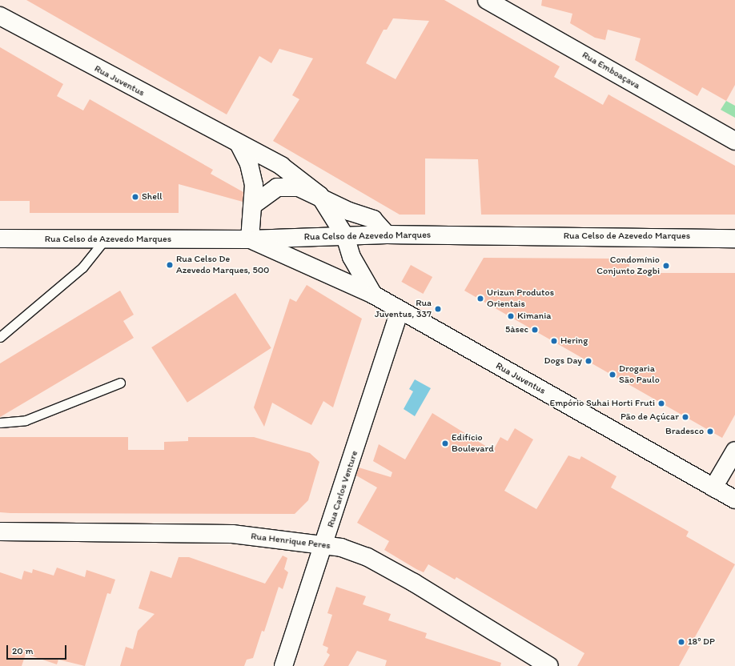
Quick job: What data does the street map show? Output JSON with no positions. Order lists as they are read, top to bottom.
{
  "streets": {
    "street": [
      "Rua Emboaçava",
      "Rua Juventus",
      "Rua Celso de Azevedo Marques",
      "Rua Carlos Venture",
      "Rua Henrique Peres"
    ]
  },
  "crossings": [
    ["Rua Juventus", "Rua Celso de Azevedo Marques"],
    ["Rua Juventus", "Rua Carlos Venture"],
    ["Rua Carlos Venture", "Rua Henrique Peres"]
  ],
  "places": [
    "Shell",
    "Rua Celso De Azevedo Marques, 500",
    "Condomínio Conjunto Zogbi",
    "Urizun Produtos Orientais",
    "Rua Juventus, 337",
    "Kimania",
    "5àsec",
    "Hering",
    "Dogs Day",
    "Drogaria São Paulo",
    "Empório Suhai Horti Fruti",
    "Pão de Açúcar",
    "Bradesco",
    "Edifício Boulevard",
    "18º DP"
  ],
  "scale_bar": "20 m"
}
